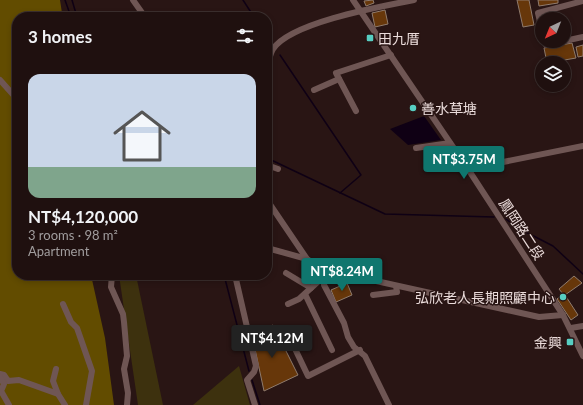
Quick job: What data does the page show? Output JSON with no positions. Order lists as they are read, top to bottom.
{
  "streets": {
    "street": ["鳳岡路二段"]
  },
  "places": {
    "transit": ["田九厝", "金興"],
    "other": ["善水草塘", "弘欣老人長期照顧中心"]
  },
  "north": "bottom left",
  "page": {
    "heading": "3 homes",
    "list": [
      {
        "name": "NT$4,120,000",
        "note": "3 rooms · 98 m² · Apartment"
      }
    ],
    "price": ["NT$3.75M", "NT$8.24M", "NT$4.12M"]
  }
}
